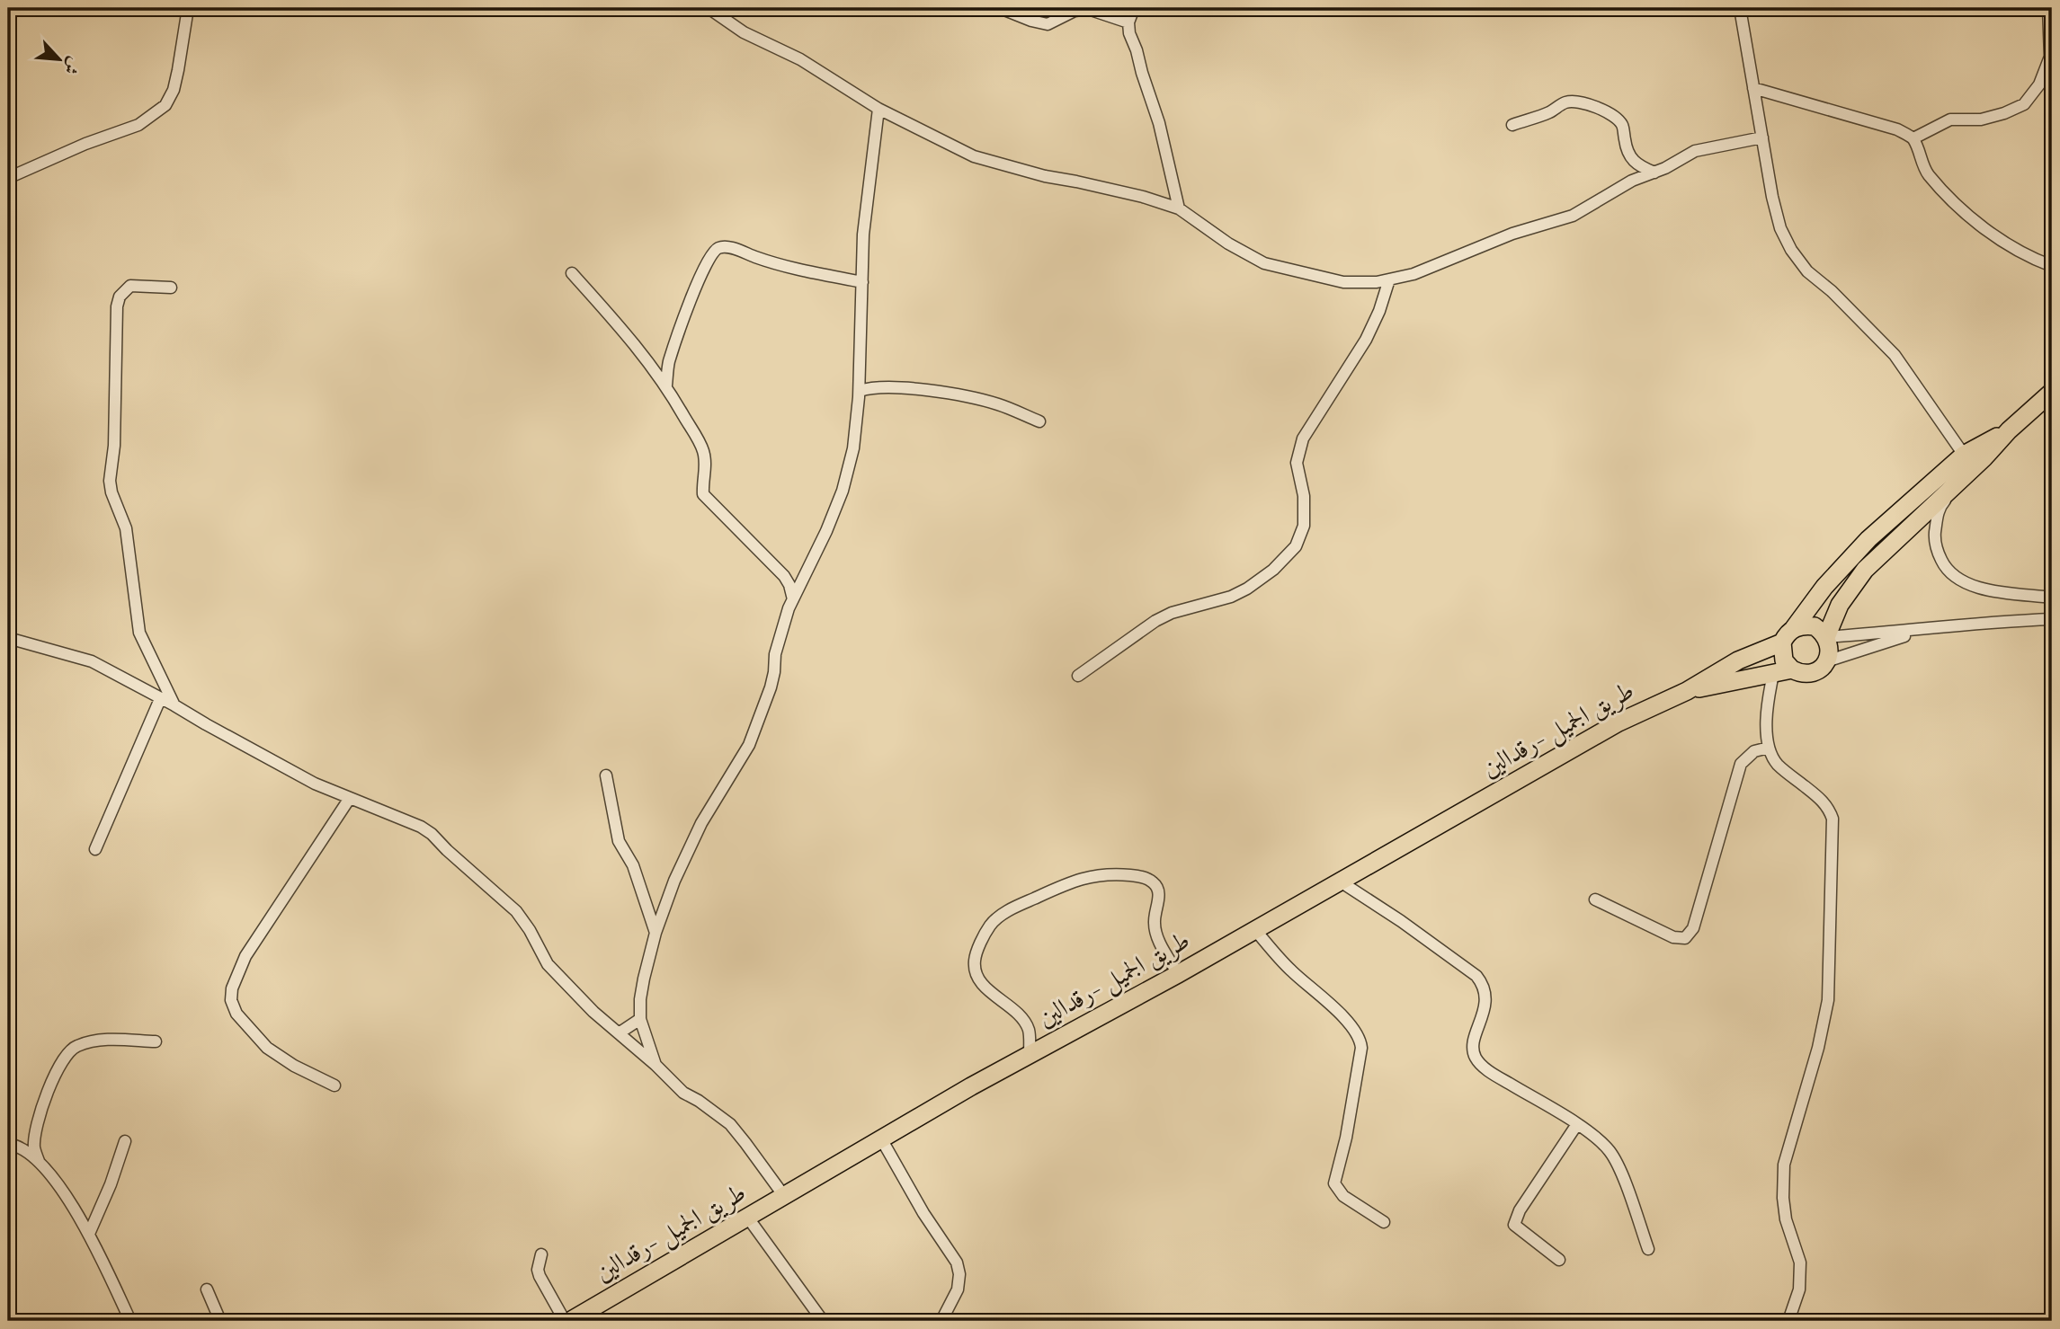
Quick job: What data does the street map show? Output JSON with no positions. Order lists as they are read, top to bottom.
{
  "streets": {
    "main road": ["طريق الجميل -رقدالين"]
  },
  "north": "bottom right"
}
